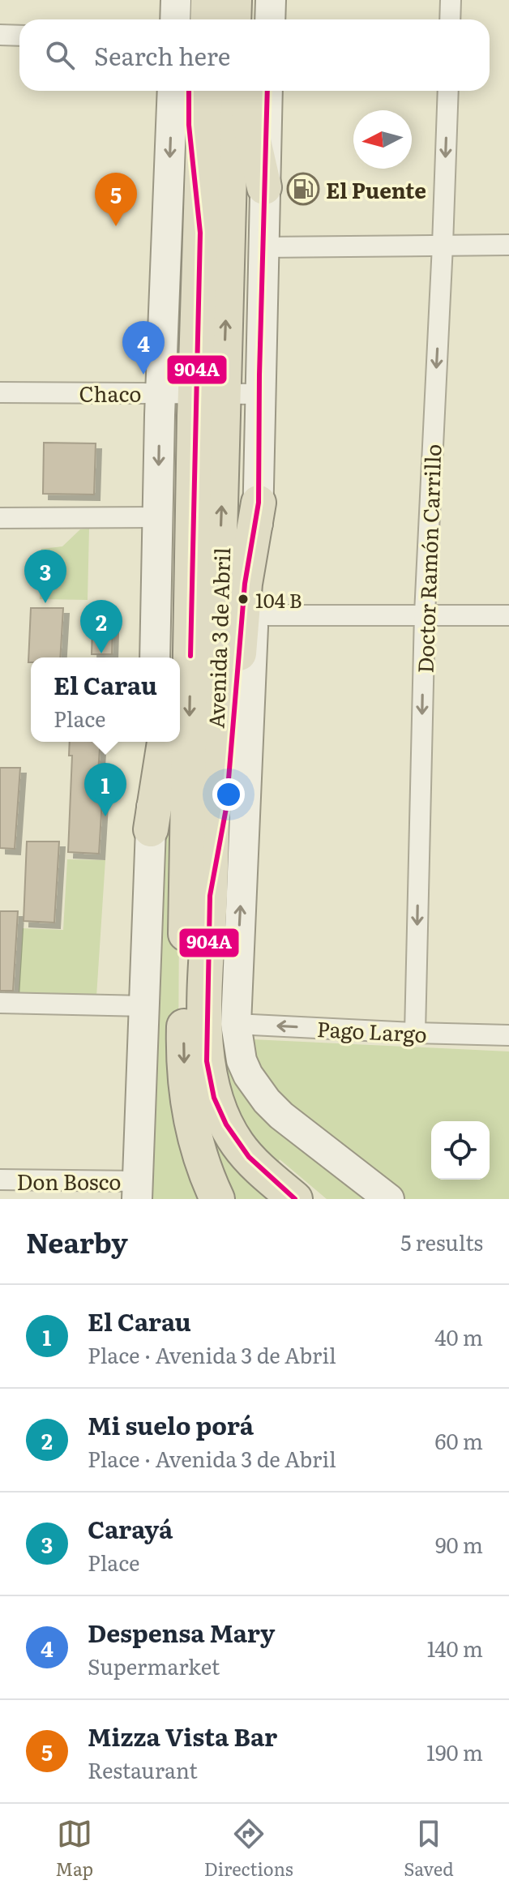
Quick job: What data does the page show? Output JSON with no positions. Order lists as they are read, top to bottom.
{
  "streets": {
    "highway": ["Avenida 3 de Abril"],
    "street": [
      "Chaco",
      "Doctor Ramón Carrillo",
      "Pago Largo",
      "Don Bosco"
    ]
  },
  "crossings": [
    ["Chaco", "Avenida 3 de Abril"],
    ["Doctor Ramón Carrillo", "Pago Largo"],
    ["Avenida 3 de Abril", "Pago Largo"]
  ],
  "one_way": ["Doctor Ramón Carrillo", "Pago Largo"],
  "places": {
    "fuel station": ["El Puente"],
    "other": ["104 B"]
  },
  "lines": ["transit line 904A"],
  "north": "left",
  "page": {
    "search": "Search here",
    "pins": [
      "5",
      "4",
      "3",
      "2",
      "1"
    ],
    "popup": ["El Carau", "Place"],
    "heading": ["Nearby", "5 results"],
    "list": [
      {
        "mark": "1",
        "name": "El Carau",
        "note": "Place · Avenida 3 de Abril",
        "value": "40 m"
      },
      {
        "mark": "2",
        "name": "Mi suelo porá",
        "note": "Place · Avenida 3 de Abril",
        "value": "60 m"
      },
      {
        "mark": "3",
        "name": "Carayá",
        "note": "Place",
        "value": "90 m"
      },
      {
        "mark": "4",
        "name": "Despensa Mary",
        "note": "Supermarket",
        "value": "140 m"
      },
      {
        "mark": "5",
        "name": "Mizza Vista Bar",
        "note": "Restaurant",
        "value": "190 m"
      }
    ],
    "nav": ["Map", "Directions", "Saved"]
  }
}
